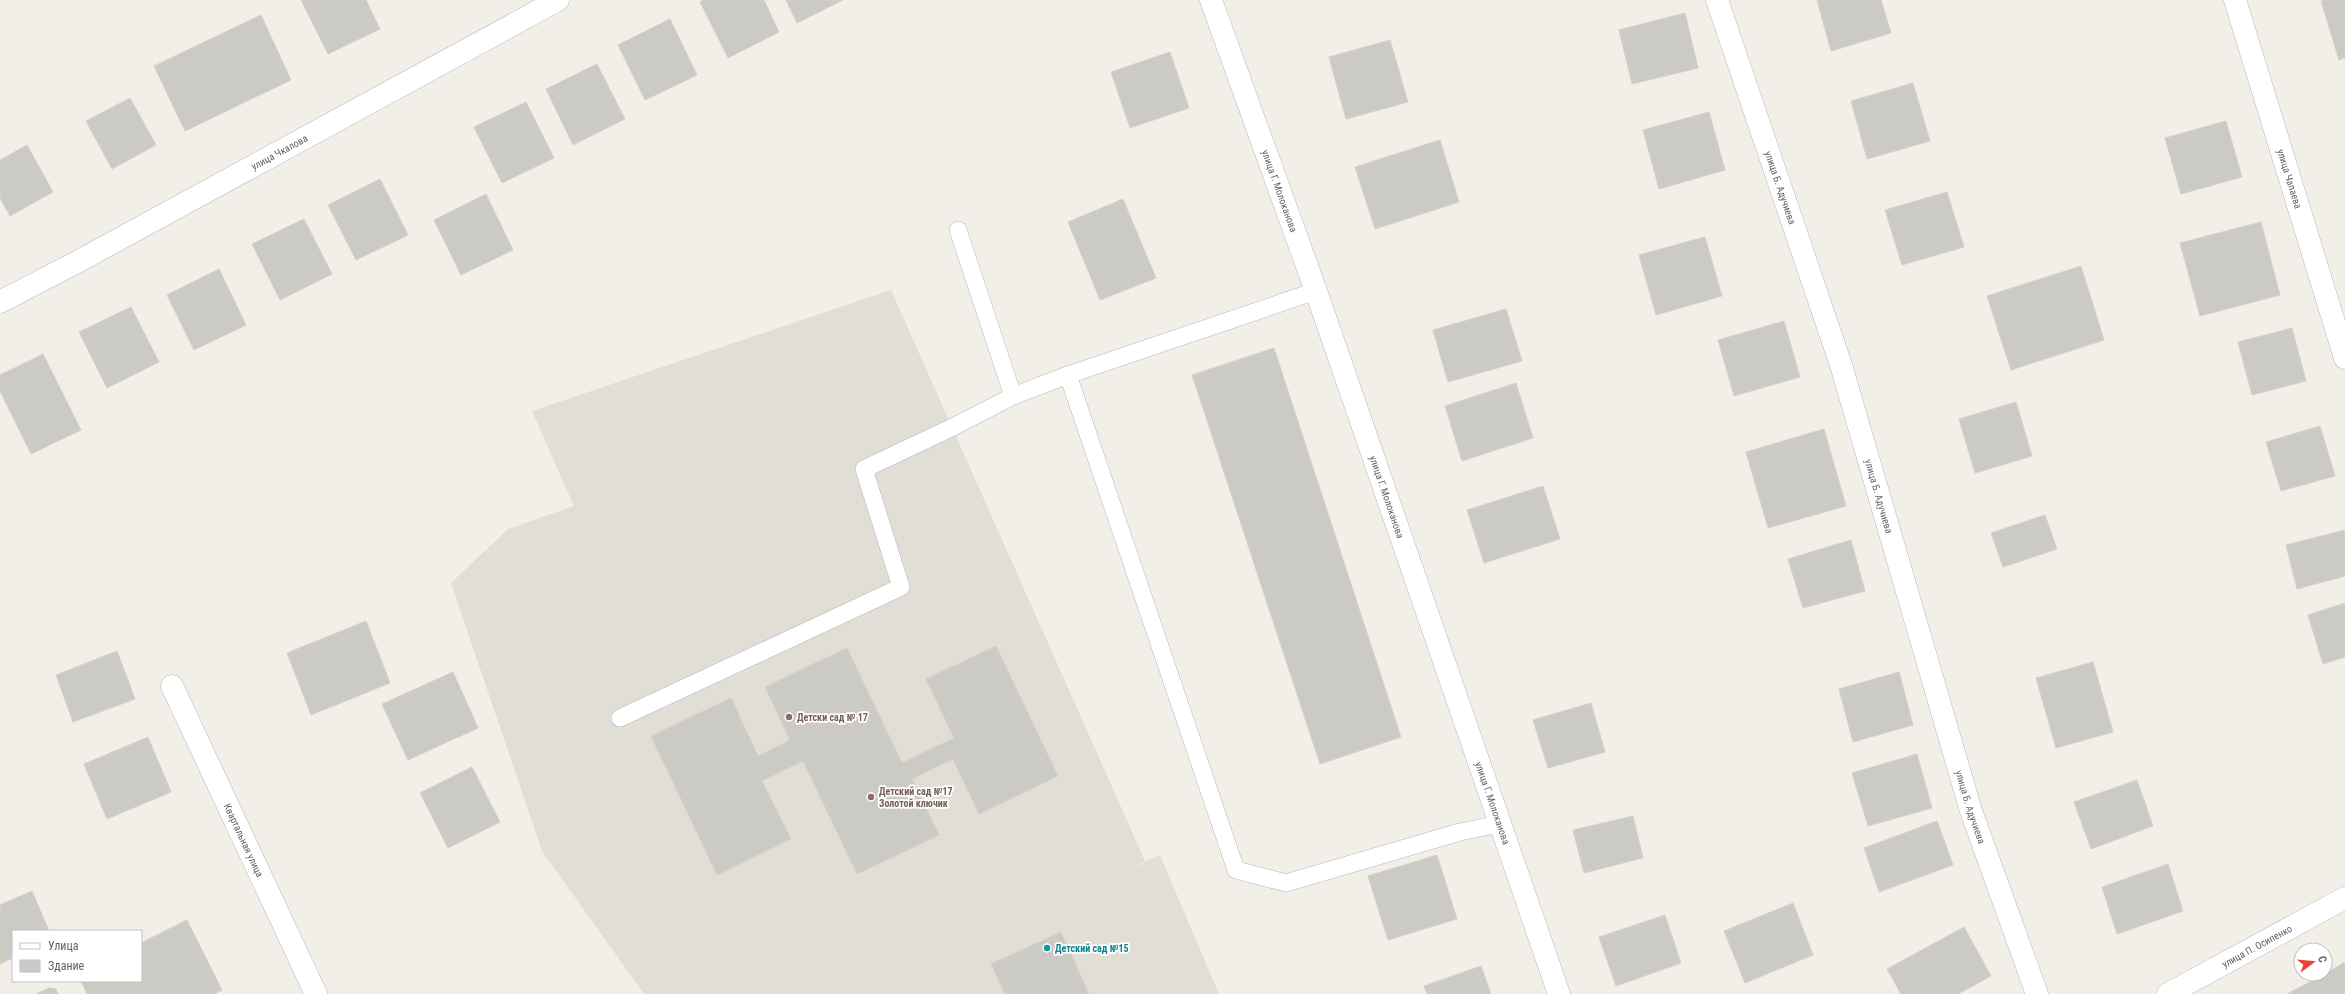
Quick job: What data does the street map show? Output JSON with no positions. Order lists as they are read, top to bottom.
{
  "streets": {
    "street": [
      "улица Чкалова",
      "улица Чапаева",
      "улица Б. Адучиева",
      "улица Г. Молоканова",
      "Квартальная улица",
      "улица П. Осипенко"
    ]
  },
  "places": ["Детски сад № 17", "Детский сад №17 Золотой ключик", "Детский сад №15"],
  "legend": ["Улица", "Здание"],
  "north": "right"
}
